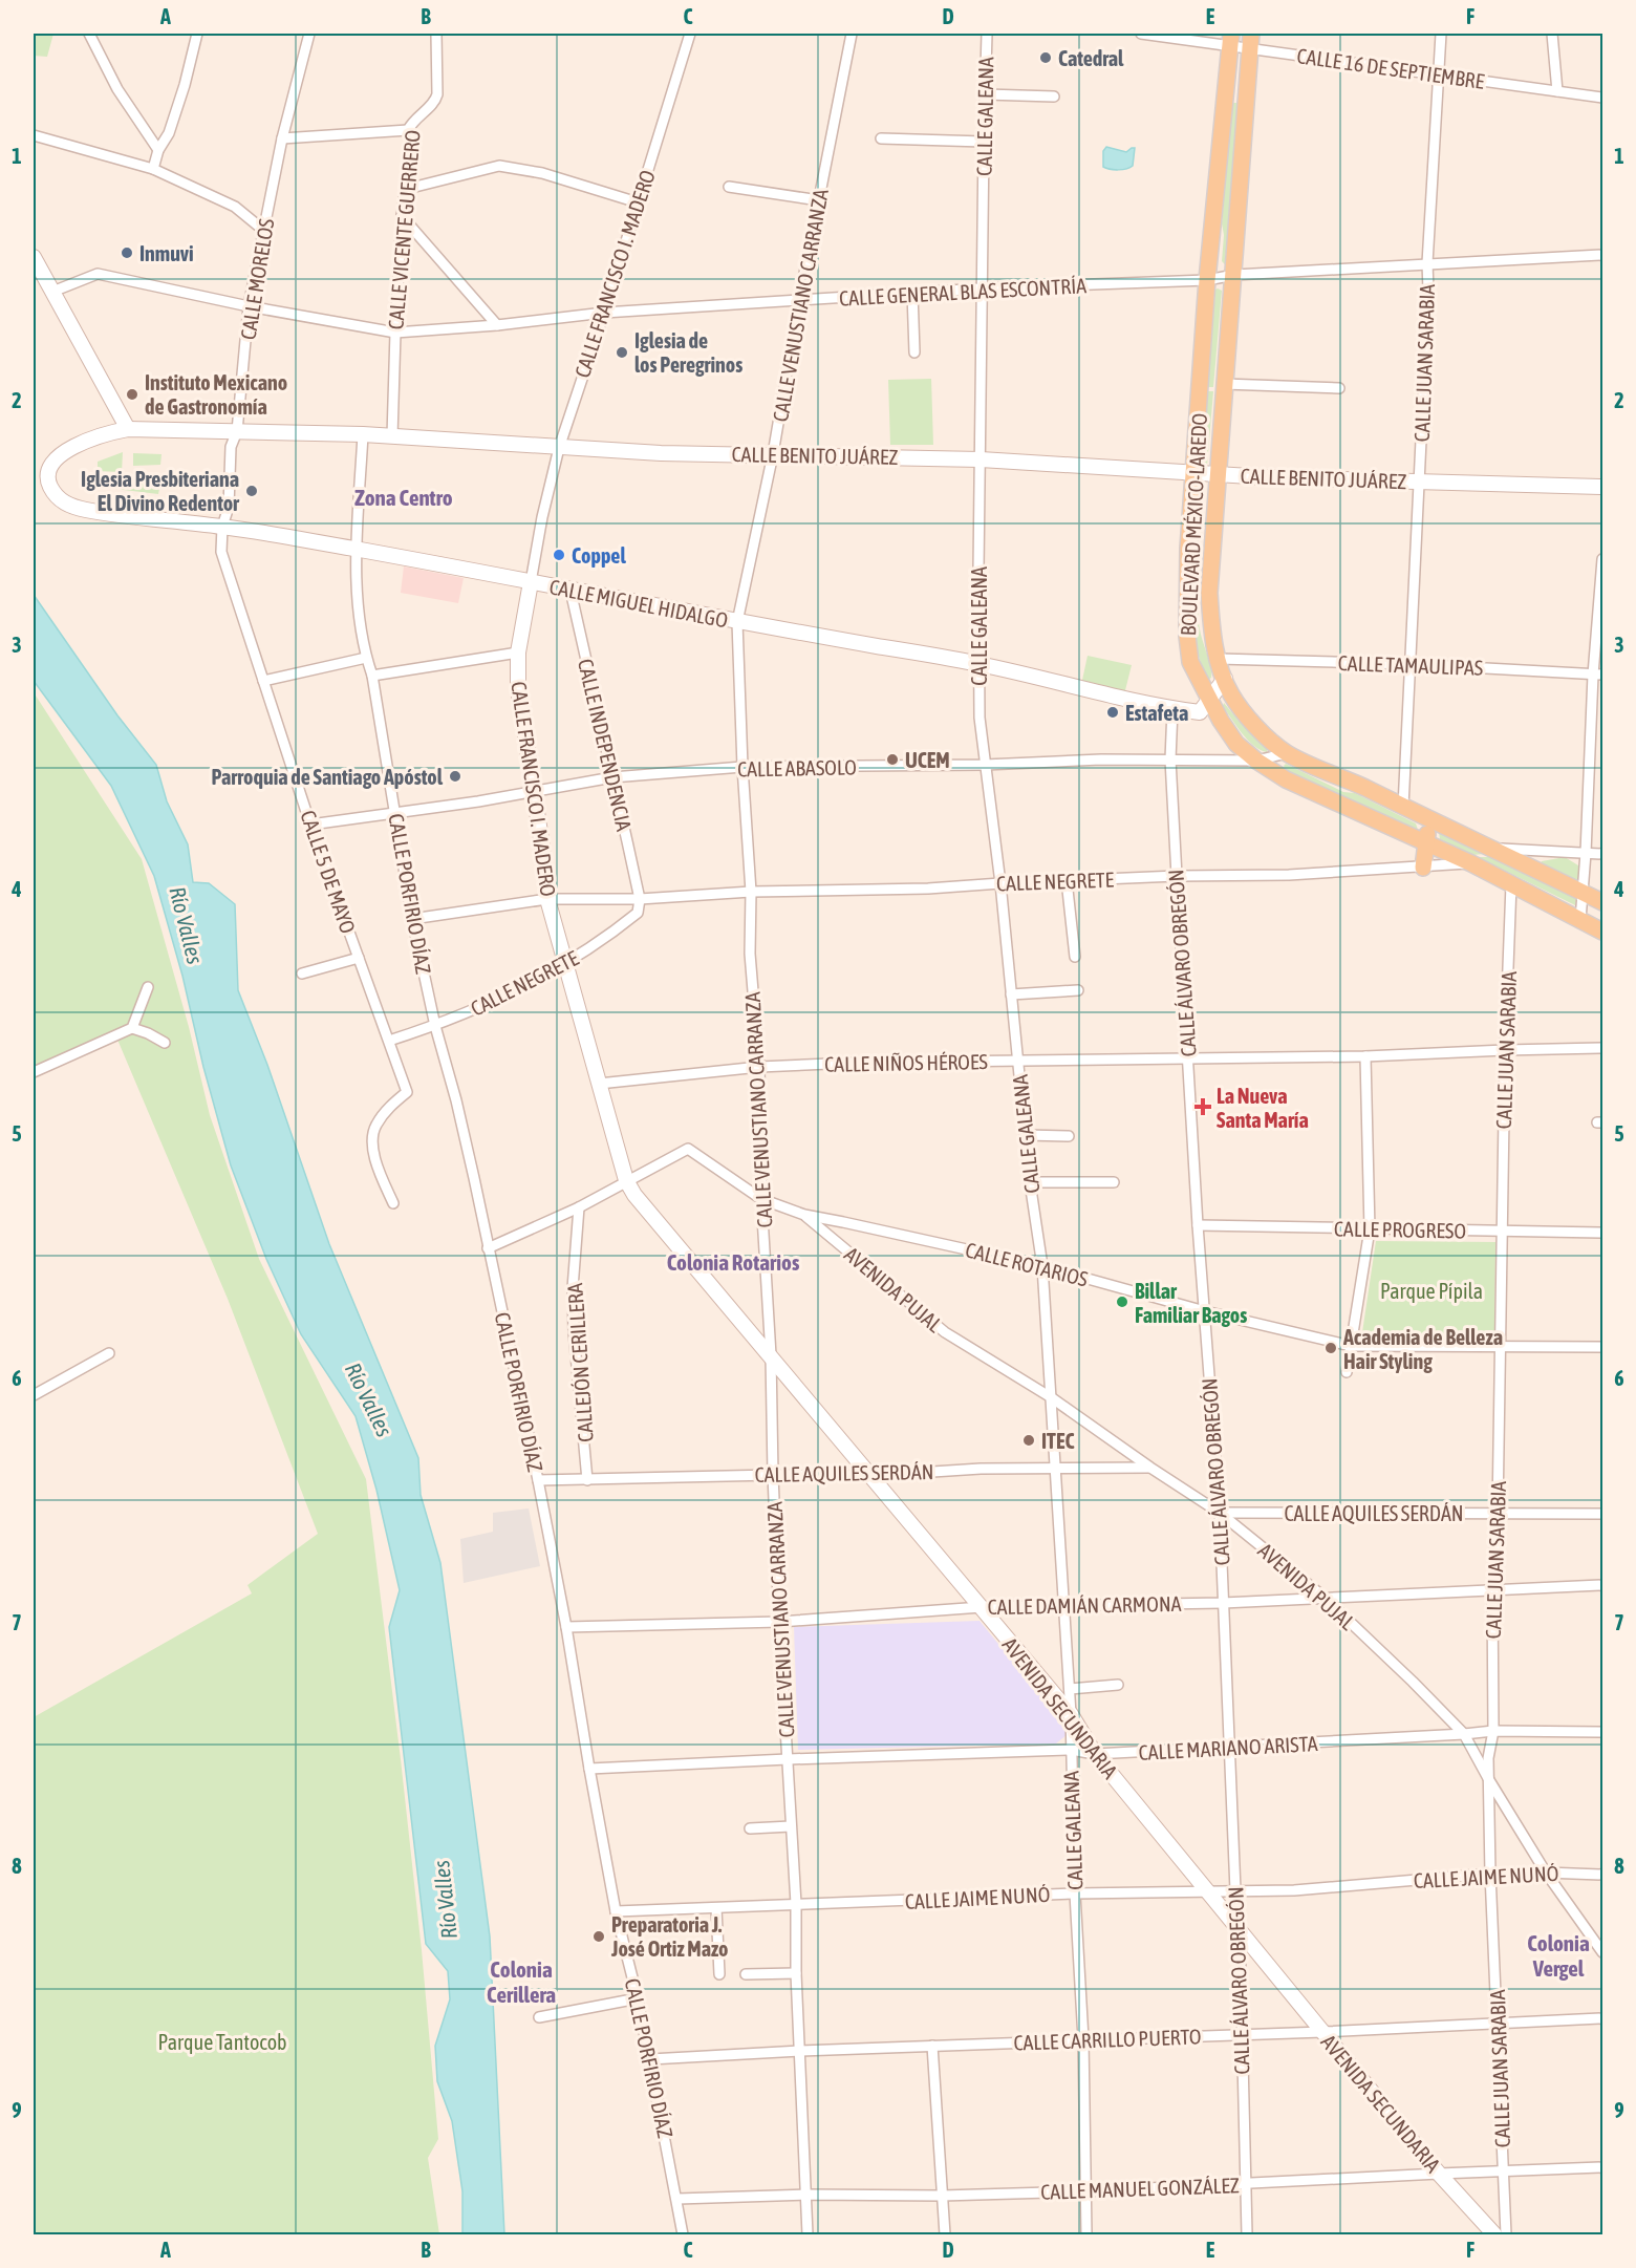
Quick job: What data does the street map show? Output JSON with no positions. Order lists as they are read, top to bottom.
{
  "streets": {
    "main road": ["BOULEVARD MÉXICO-LAREDO"],
    "street": [
      "CALLE 16 DE SEPTIEMBRE",
      "CALLE GALEANA",
      "CALLE VICENTE GUERRERO",
      "CALLE FRANCISCO I. MADERO",
      "CALLE MORELOS",
      "CALLE GENERAL BLAS ESCONTRÍA",
      "CALLE VENUSTIANO CARRANZA",
      "CALLE JUAN SARABIA",
      "CALLE BENITO JUÁREZ",
      "CALLE MIGUEL HIDALGO",
      "CALLE TAMAULIPAS",
      "CALLE INDEPENDENCIA",
      "CALLE ABASOLO",
      "CALLE 5 DE MAYO",
      "CALLE NEGRETE",
      "CALLE PORFIRIO DÍAZ",
      "CALLE ÁLVARO OBREGÓN",
      "CALLE NIÑOS HÉROES",
      "CALLE PROGRESO",
      "CALLE ROTARIOS",
      "AVENIDA PUJAL",
      "CALLEJÓN CERILLERA",
      "CALLE AQUILES SERDÁN",
      "CALLE DAMIÁN CARMONA",
      "AVENIDA SECUNDARIA",
      "CALLE MARIANO ARISTA",
      "CALLE JAIME NUNÓ",
      "CALLE CARRILLO PUERTO",
      "CALLE MANUEL GONZÁLEZ"
    ]
  },
  "crossings": [
    ["CALLE 16 DE SEPTIEMBRE", "CALLE JUAN SARABIA"],
    ["CALLE 16 DE SEPTIEMBRE", "BOULEVARD MÉXICO-LAREDO"],
    ["CALLE GALEANA", "CALLE GENERAL BLAS ESCONTRÍA"],
    ["CALLE GALEANA", "CALLE BENITO JUÁREZ"],
    ["CALLE GALEANA", "CALLE MIGUEL HIDALGO"],
    ["CALLE GALEANA", "CALLE ABASOLO"],
    ["CALLE GALEANA", "CALLE NEGRETE"],
    ["CALLE GALEANA", "CALLE NIÑOS HÉROES"],
    ["CALLE GALEANA", "CALLE ROTARIOS"],
    ["CALLE GALEANA", "AVENIDA PUJAL"],
    ["CALLE GALEANA", "CALLE AQUILES SERDÁN"],
    ["CALLE GALEANA", "CALLE DAMIÁN CARMONA"],
    ["CALLE GALEANA", "AVENIDA SECUNDARIA"],
    ["CALLE GALEANA", "CALLE MARIANO ARISTA"],
    ["CALLE GALEANA", "CALLE JAIME NUNÓ"],
    ["CALLE GALEANA", "CALLE CARRILLO PUERTO"],
    ["CALLE GALEANA", "CALLE MANUEL GONZÁLEZ"],
    ["CALLE VICENTE GUERRERO", "CALLE GENERAL BLAS ESCONTRÍA"],
    ["CALLE VICENTE GUERRERO", "CALLE BENITO JUÁREZ"],
    ["CALLE FRANCISCO I. MADERO", "CALLE GENERAL BLAS ESCONTRÍA"],
    ["CALLE FRANCISCO I. MADERO", "CALLE BENITO JUÁREZ"],
    ["CALLE FRANCISCO I. MADERO", "CALLE MIGUEL HIDALGO"],
    ["CALLE FRANCISCO I. MADERO", "CALLE ABASOLO"],
    ["CALLE FRANCISCO I. MADERO", "CALLE NEGRETE"],
    ["CALLE FRANCISCO I. MADERO", "CALLE NIÑOS HÉROES"],
    ["CALLE FRANCISCO I. MADERO", "CALLE ROTARIOS"],
    ["CALLE FRANCISCO I. MADERO", "AVENIDA SECUNDARIA"],
    ["CALLE MORELOS", "CALLE GENERAL BLAS ESCONTRÍA"],
    ["CALLE MORELOS", "CALLE BENITO JUÁREZ"],
    ["CALLE MORELOS", "CALLE MIGUEL HIDALGO"],
    ["CALLE MORELOS", "CALLE 5 DE MAYO"],
    ["CALLE GENERAL BLAS ESCONTRÍA", "CALLE VENUSTIANO CARRANZA"],
    ["CALLE GENERAL BLAS ESCONTRÍA", "CALLE JUAN SARABIA"],
    ["CALLE GENERAL BLAS ESCONTRÍA", "BOULEVARD MÉXICO-LAREDO"],
    ["CALLE VENUSTIANO CARRANZA", "CALLE BENITO JUÁREZ"],
    ["CALLE VENUSTIANO CARRANZA", "CALLE MIGUEL HIDALGO"],
    ["CALLE VENUSTIANO CARRANZA", "CALLE ABASOLO"],
    ["CALLE VENUSTIANO CARRANZA", "CALLE NEGRETE"],
    ["CALLE VENUSTIANO CARRANZA", "CALLE NIÑOS HÉROES"],
    ["CALLE VENUSTIANO CARRANZA", "CALLE ROTARIOS"],
    ["CALLE VENUSTIANO CARRANZA", "CALLE AQUILES SERDÁN"],
    ["CALLE VENUSTIANO CARRANZA", "CALLE DAMIÁN CARMONA"],
    ["CALLE VENUSTIANO CARRANZA", "AVENIDA SECUNDARIA"],
    ["CALLE VENUSTIANO CARRANZA", "CALLE MARIANO ARISTA"],
    ["CALLE VENUSTIANO CARRANZA", "CALLE JAIME NUNÓ"],
    ["CALLE VENUSTIANO CARRANZA", "CALLE CARRILLO PUERTO"],
    ["CALLE VENUSTIANO CARRANZA", "CALLE MANUEL GONZÁLEZ"],
    ["CALLE JUAN SARABIA", "CALLE BENITO JUÁREZ"],
    ["CALLE JUAN SARABIA", "BOULEVARD MÉXICO-LAREDO"],
    ["CALLE JUAN SARABIA", "CALLE TAMAULIPAS"],
    ["CALLE JUAN SARABIA", "CALLE NIÑOS HÉROES"],
    ["CALLE JUAN SARABIA", "CALLE PROGRESO"],
    ["CALLE JUAN SARABIA", "CALLE ROTARIOS"],
    ["CALLE JUAN SARABIA", "AVENIDA PUJAL"],
    ["CALLE JUAN SARABIA", "CALLE AQUILES SERDÁN"],
    ["CALLE JUAN SARABIA", "CALLE DAMIÁN CARMONA"],
    ["CALLE JUAN SARABIA", "CALLE MARIANO ARISTA"],
    ["CALLE JUAN SARABIA", "CALLE JAIME NUNÓ"],
    ["CALLE JUAN SARABIA", "CALLE CARRILLO PUERTO"],
    ["CALLE JUAN SARABIA", "CALLE MANUEL GONZÁLEZ"],
    ["CALLE BENITO JUÁREZ", "BOULEVARD MÉXICO-LAREDO"],
    ["CALLE BENITO JUÁREZ", "CALLE MIGUEL HIDALGO"],
    ["BOULEVARD MÉXICO-LAREDO", "CALLE MIGUEL HIDALGO"],
    ["BOULEVARD MÉXICO-LAREDO", "CALLE TAMAULIPAS"],
    ["BOULEVARD MÉXICO-LAREDO", "CALLE ABASOLO"],
    ["BOULEVARD MÉXICO-LAREDO", "CALLE NEGRETE"],
    ["CALLE MIGUEL HIDALGO", "CALLE INDEPENDENCIA"],
    ["CALLE MIGUEL HIDALGO", "CALLE 5 DE MAYO"],
    ["CALLE MIGUEL HIDALGO", "CALLE PORFIRIO DÍAZ"],
    ["CALLE MIGUEL HIDALGO", "CALLE ÁLVARO OBREGÓN"],
    ["CALLE INDEPENDENCIA", "CALLE ABASOLO"],
    ["CALLE INDEPENDENCIA", "CALLE NEGRETE"],
    ["CALLE ABASOLO", "CALLE 5 DE MAYO"],
    ["CALLE ABASOLO", "CALLE PORFIRIO DÍAZ"],
    ["CALLE ABASOLO", "CALLE ÁLVARO OBREGÓN"],
    ["CALLE 5 DE MAYO", "CALLE NEGRETE"],
    ["CALLE NEGRETE", "CALLE PORFIRIO DÍAZ"],
    ["CALLE NEGRETE", "CALLE ÁLVARO OBREGÓN"],
    ["CALLE PORFIRIO DÍAZ", "CALLE ROTARIOS"],
    ["CALLE PORFIRIO DÍAZ", "CALLE AQUILES SERDÁN"],
    ["CALLE PORFIRIO DÍAZ", "CALLE DAMIÁN CARMONA"],
    ["CALLE PORFIRIO DÍAZ", "CALLE MARIANO ARISTA"],
    ["CALLE PORFIRIO DÍAZ", "CALLE JAIME NUNÓ"],
    ["CALLE PORFIRIO DÍAZ", "CALLE CARRILLO PUERTO"],
    ["CALLE PORFIRIO DÍAZ", "CALLE MANUEL GONZÁLEZ"],
    ["CALLE ÁLVARO OBREGÓN", "CALLE NIÑOS HÉROES"],
    ["CALLE ÁLVARO OBREGÓN", "CALLE PROGRESO"],
    ["CALLE ÁLVARO OBREGÓN", "CALLE ROTARIOS"],
    ["CALLE ÁLVARO OBREGÓN", "AVENIDA PUJAL"],
    ["CALLE ÁLVARO OBREGÓN", "CALLE AQUILES SERDÁN"],
    ["CALLE ÁLVARO OBREGÓN", "CALLE DAMIÁN CARMONA"],
    ["CALLE ÁLVARO OBREGÓN", "AVENIDA SECUNDARIA"],
    ["CALLE ÁLVARO OBREGÓN", "CALLE MARIANO ARISTA"],
    ["CALLE ÁLVARO OBREGÓN", "CALLE JAIME NUNÓ"],
    ["CALLE ÁLVARO OBREGÓN", "CALLE CARRILLO PUERTO"],
    ["CALLE ÁLVARO OBREGÓN", "CALLE MANUEL GONZÁLEZ"],
    ["CALLE ROTARIOS", "AVENIDA PUJAL"],
    ["CALLE ROTARIOS", "CALLEJÓN CERILLERA"],
    ["CALLE ROTARIOS", "AVENIDA SECUNDARIA"],
    ["AVENIDA PUJAL", "CALLE AQUILES SERDÁN"],
    ["AVENIDA PUJAL", "CALLE DAMIÁN CARMONA"],
    ["AVENIDA PUJAL", "CALLE MARIANO ARISTA"],
    ["AVENIDA PUJAL", "CALLE JAIME NUNÓ"],
    ["CALLEJÓN CERILLERA", "CALLE AQUILES SERDÁN"],
    ["CALLE AQUILES SERDÁN", "AVENIDA SECUNDARIA"],
    ["CALLE DAMIÁN CARMONA", "AVENIDA SECUNDARIA"],
    ["AVENIDA SECUNDARIA", "CALLE MARIANO ARISTA"],
    ["AVENIDA SECUNDARIA", "CALLE JAIME NUNÓ"],
    ["AVENIDA SECUNDARIA", "CALLE CARRILLO PUERTO"],
    ["AVENIDA SECUNDARIA", "CALLE MANUEL GONZÁLEZ"]
  ],
  "districts": [
    "Zona Centro",
    "Colonia Rotarios",
    "Colonia Vergel",
    "Colonia Cerillera"
  ],
  "water": ["Río Valles"],
  "parks": ["Parque Pípila", "Parque Tantocob"],
  "places": {
    "other": [
      "Catedral",
      "Inmuvi",
      "Iglesia de los Peregrinos",
      "Instituto Mexicano de Gastronomía",
      "Iglesia Presbiteriana El Divino Redentor",
      "Coppel",
      "Estafeta",
      "UCEM",
      "Parroquia de Santiago Apóstol",
      "Billar Familiar Bagos",
      "Academia de Belleza Hair Styling",
      "ITEC",
      "Preparatoria J. José Ortiz Mazo"
    ],
    "health": ["La Nueva Santa María"]
  },
  "grid": {
    "columns": [
      "A",
      "B",
      "C",
      "D",
      "E",
      "F"
    ],
    "rows": [
      "1",
      "2",
      "3",
      "4",
      "5",
      "6",
      "7",
      "8",
      "9"
    ]
  }
}
